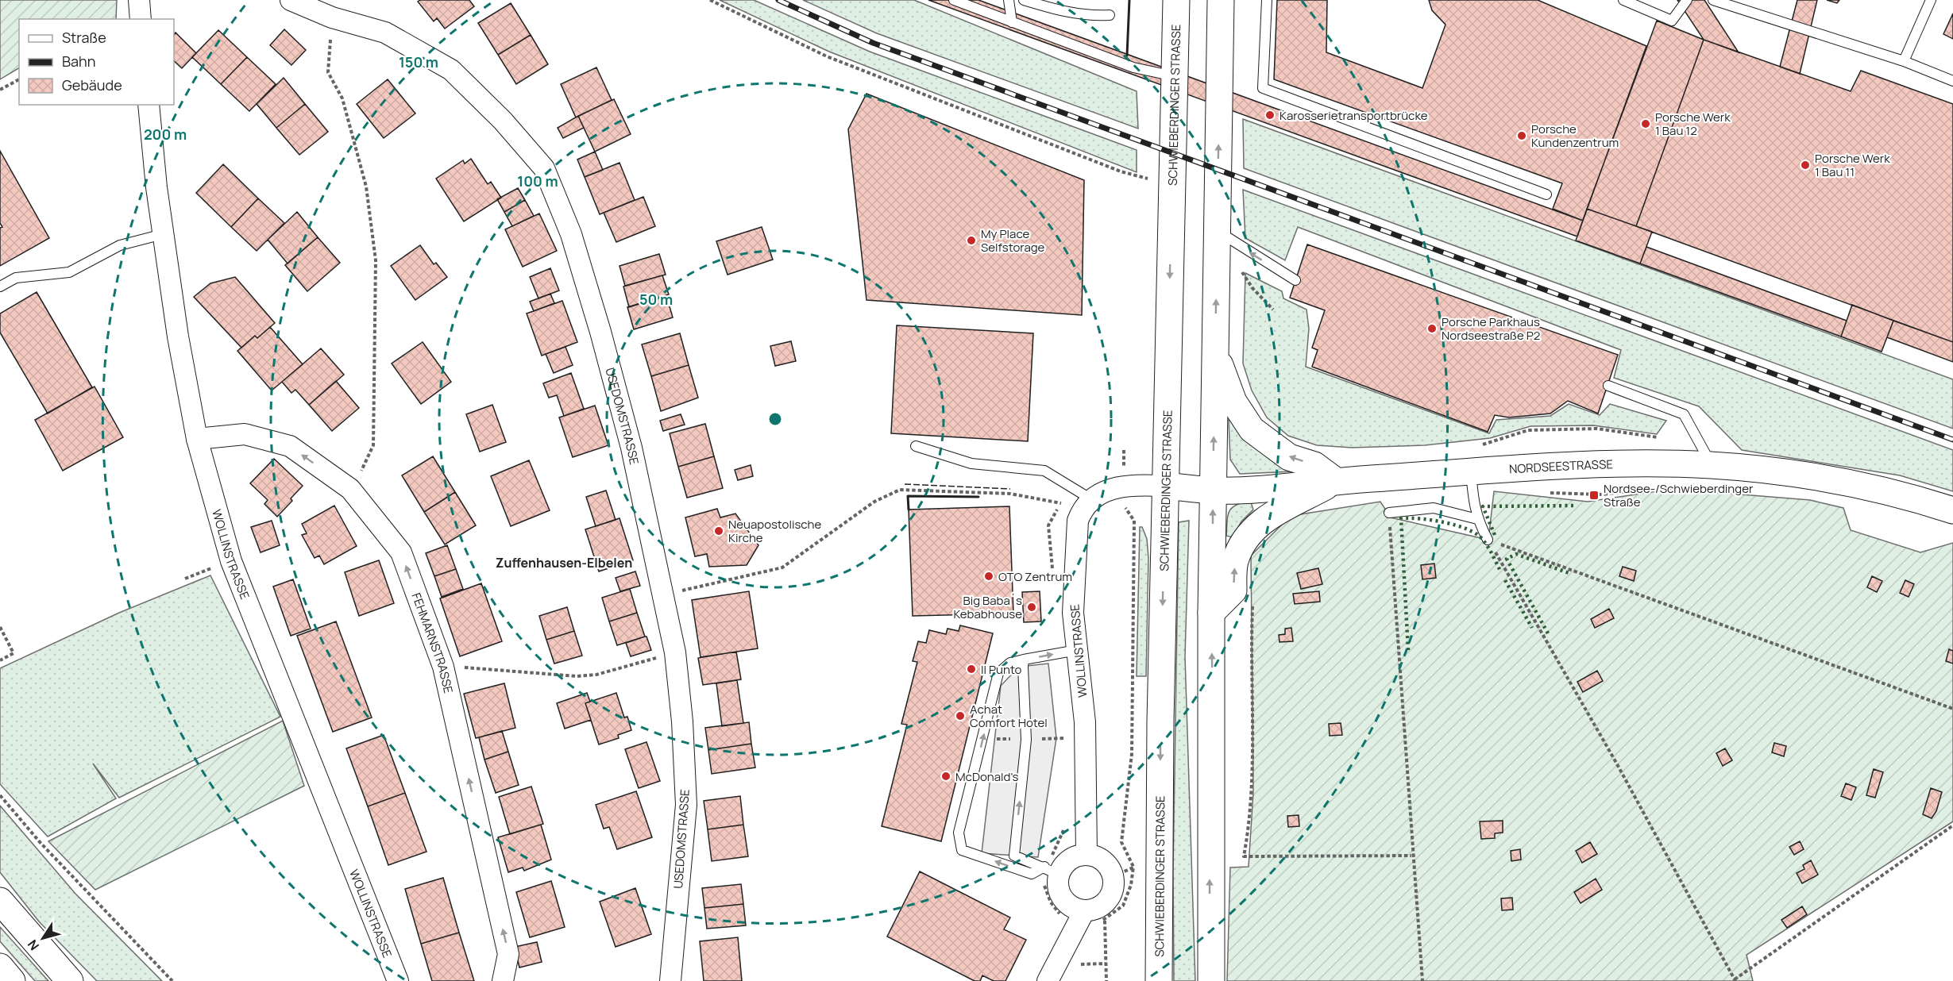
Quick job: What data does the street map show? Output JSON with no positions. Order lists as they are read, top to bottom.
{
  "streets": {
    "main road": ["SCHWIEBERDINGER STRASSE", "NORDSEESTRASSE"],
    "street": ["USEDOMSTRASSE", "WOLLINSTRASSE", "FEHMARNSTRASSE"]
  },
  "crossings": [
    ["SCHWIEBERDINGER STRASSE", "NORDSEESTRASSE"],
    ["WOLLINSTRASSE", "FEHMARNSTRASSE"]
  ],
  "one_way": ["FEHMARNSTRASSE"],
  "districts": ["Zuffenhausen-Elbelen"],
  "places": {
    "other": [
      "Karosserietransportbrücke",
      "Porsche Werk 1 Bau 12",
      "Porsche Kundenzentrum",
      "Porsche Werk 1 Bau 11",
      "My Place Selfstorage",
      "Porsche Parkhaus Nordseestraße P2",
      "Neuapostolische Kirche",
      "OTO Zentrum",
      "Big Baba´s Kebabhouse",
      "Il Punto",
      "Achat Comfort Hotel",
      "McDonald's"
    ],
    "transit": ["Nordsee-/Schwieberdinger Straße"]
  },
  "legend": ["Straße", "Bahn", "Gebäude"],
  "north": "bottom left",
  "rings": [
    "150 m",
    "200 m",
    "100 m",
    "50 m"
  ]
}
